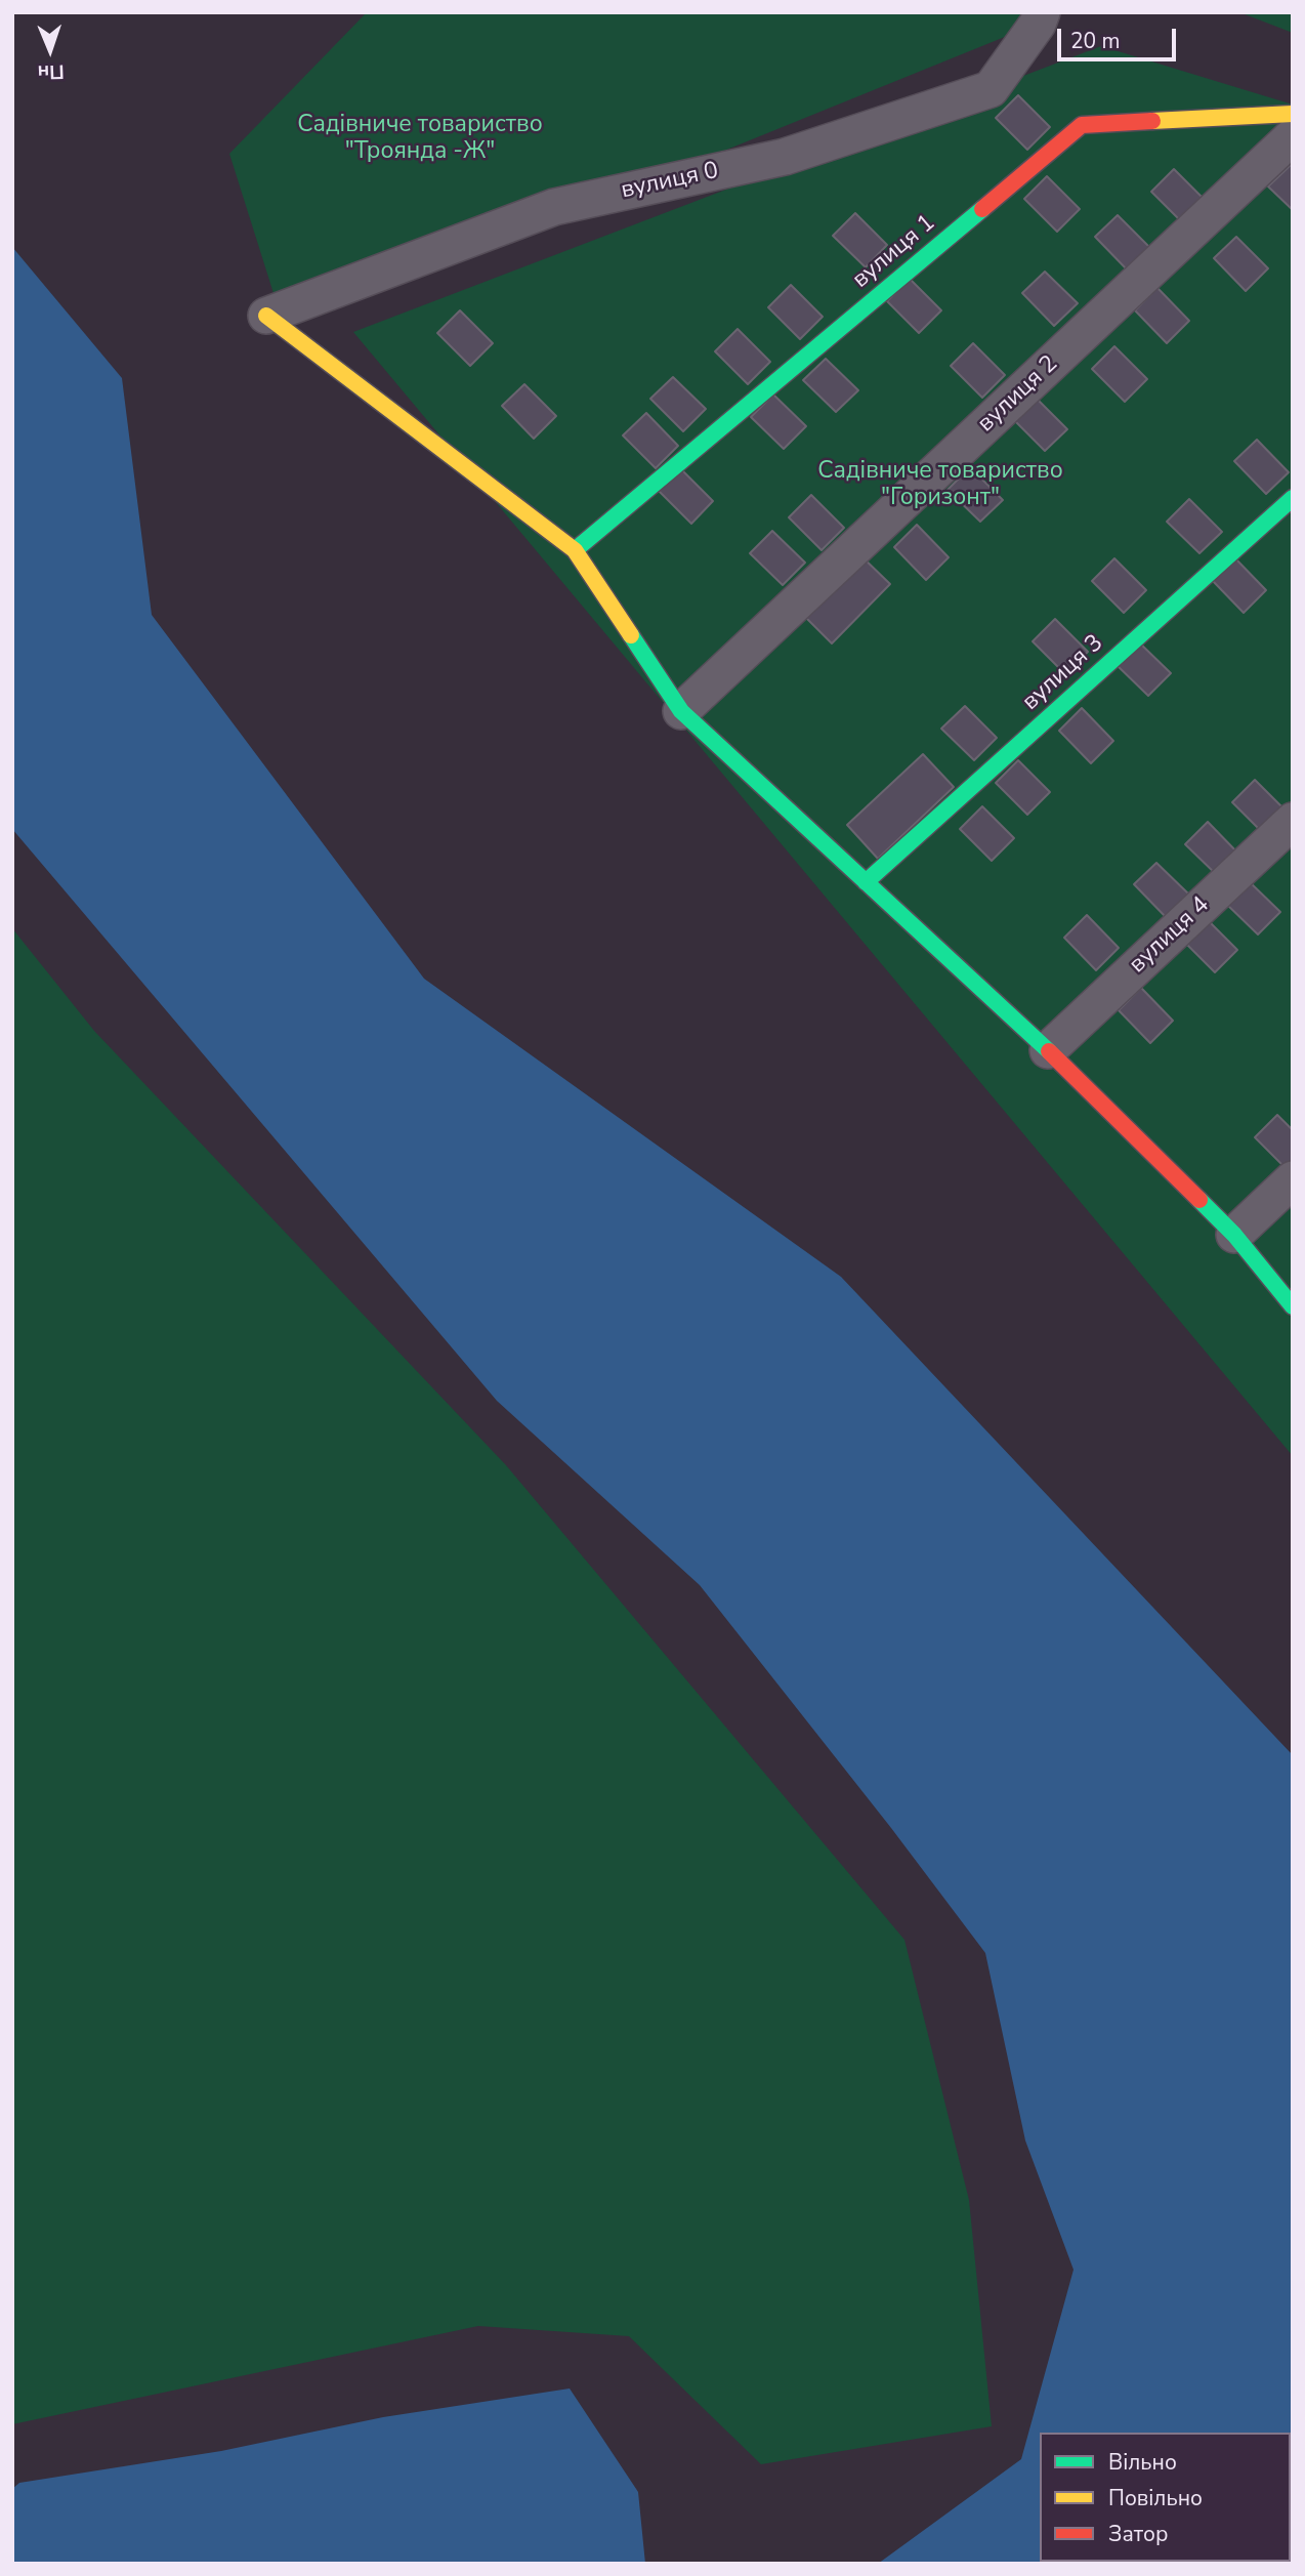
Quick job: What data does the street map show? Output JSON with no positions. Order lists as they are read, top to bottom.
{
  "streets": {
    "street": [
      "вулиця 0",
      "вулиця 1",
      "вулиця 2",
      "вулиця 3",
      "вулиця 4"
    ]
  },
  "parks": ["Садівниче товариство \"Троянда -Ж\"", "Садівниче товариство \"Горизонт\""],
  "legend": ["Вільно", "Повільно", "Затор"],
  "scale_bar": "20 m",
  "north": "bottom"
}
